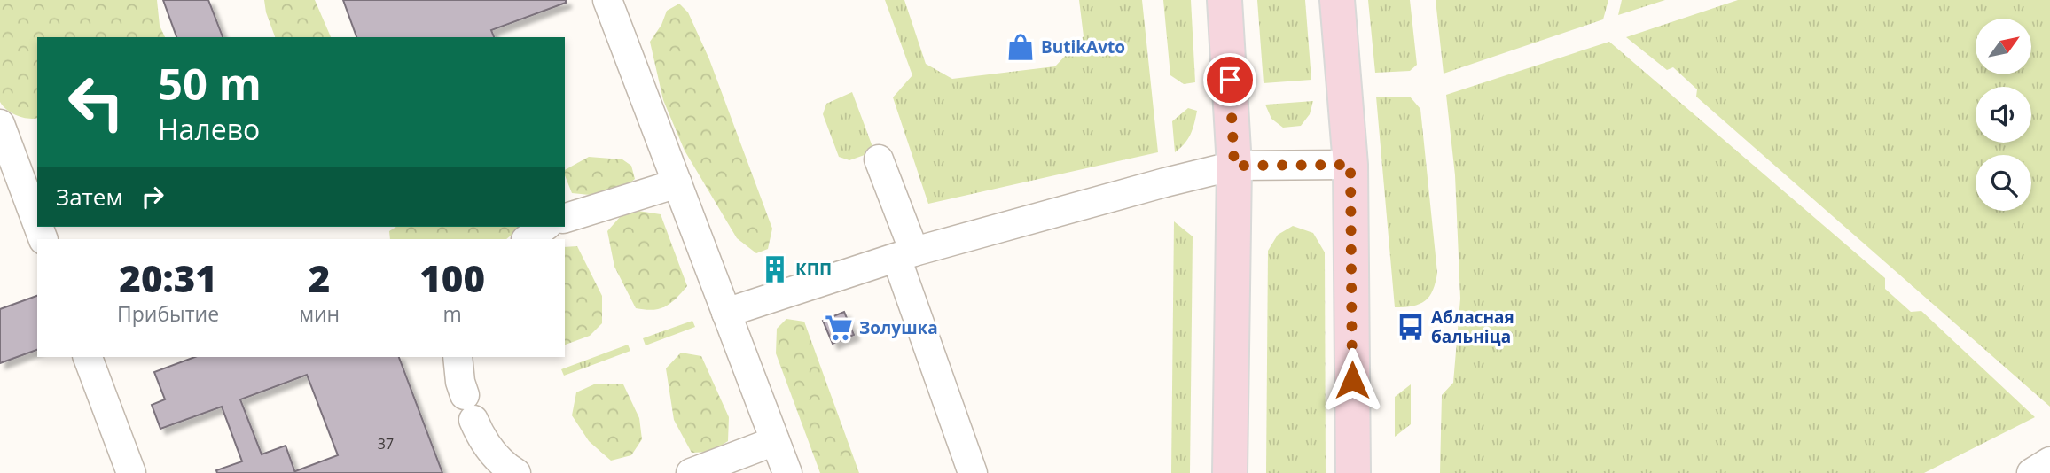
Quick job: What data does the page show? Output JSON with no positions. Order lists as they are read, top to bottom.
{
  "places": {
    "shop": ["ButikAvto"],
    "building": ["КПП"],
    "bus stop": ["Абласная бальніца"],
    "supermarket": ["Золушка"]
  },
  "house_numbers": ["37"],
  "north": "top right",
  "page": {
    "turn": ["50 m", "Налево"],
    "then": "Затем",
    "eta": [
      "20:31",
      "Прибытие",
      "2",
      "мин",
      "100",
      "m"
    ]
  }
}
